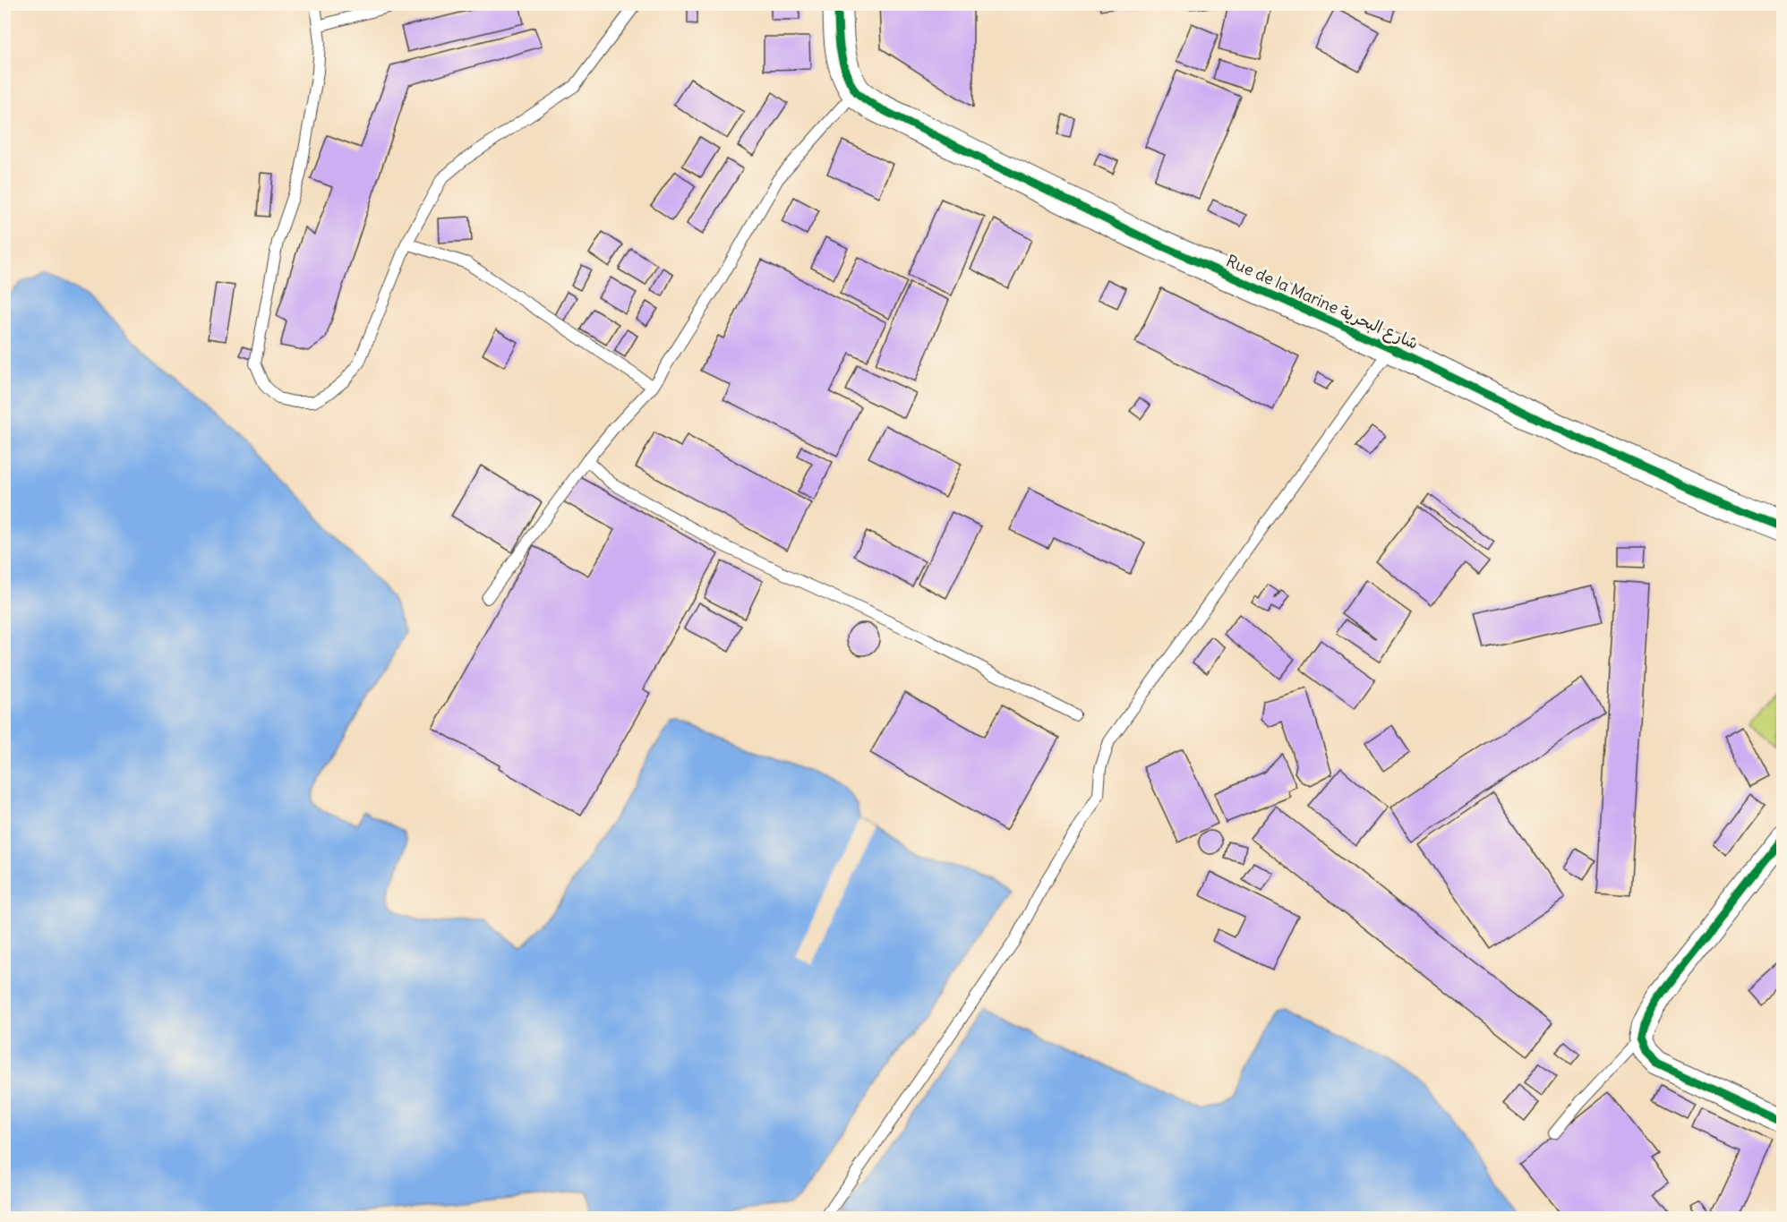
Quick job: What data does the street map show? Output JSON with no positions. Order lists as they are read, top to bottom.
{
  "streets": {
    "street": ["Rue de la Marine شارع البحرية"]
  }
}
